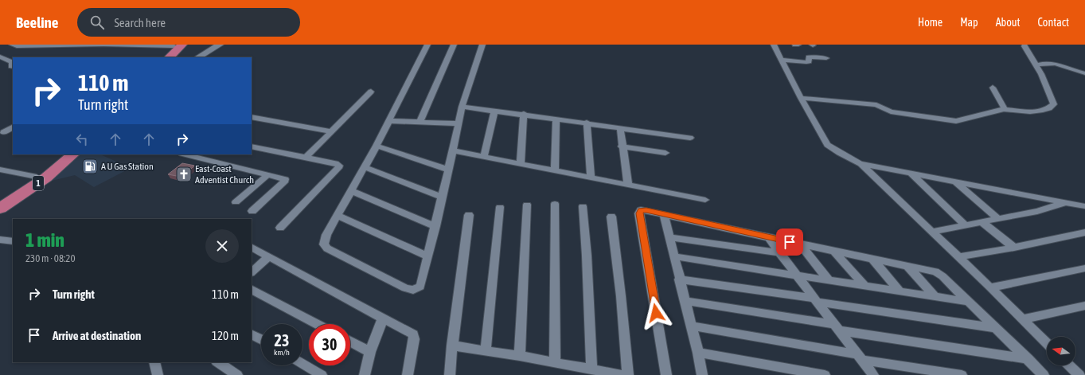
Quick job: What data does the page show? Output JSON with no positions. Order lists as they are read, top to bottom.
{
  "streets": {
    "highway": ["1"]
  },
  "places": {
    "fuel station": ["A U Gas Station"],
    "church": ["East-Coast Adventist Church"]
  },
  "north": "left",
  "page": {
    "header": "Beeline",
    "search": "Search here",
    "nav": [
      "Home",
      "Map",
      "About",
      "Contact"
    ],
    "turn": ["110 m", "Turn right"],
    "heading": ["1 min", "230 m · 08:20"],
    "list": [
      {
        "name": "Turn right",
        "value": "110 m"
      },
      {
        "name": "Arrive at destination",
        "value": "120 m"
      }
    ],
    "speed": "23 km/h",
    "limit": "30"
  }
}
